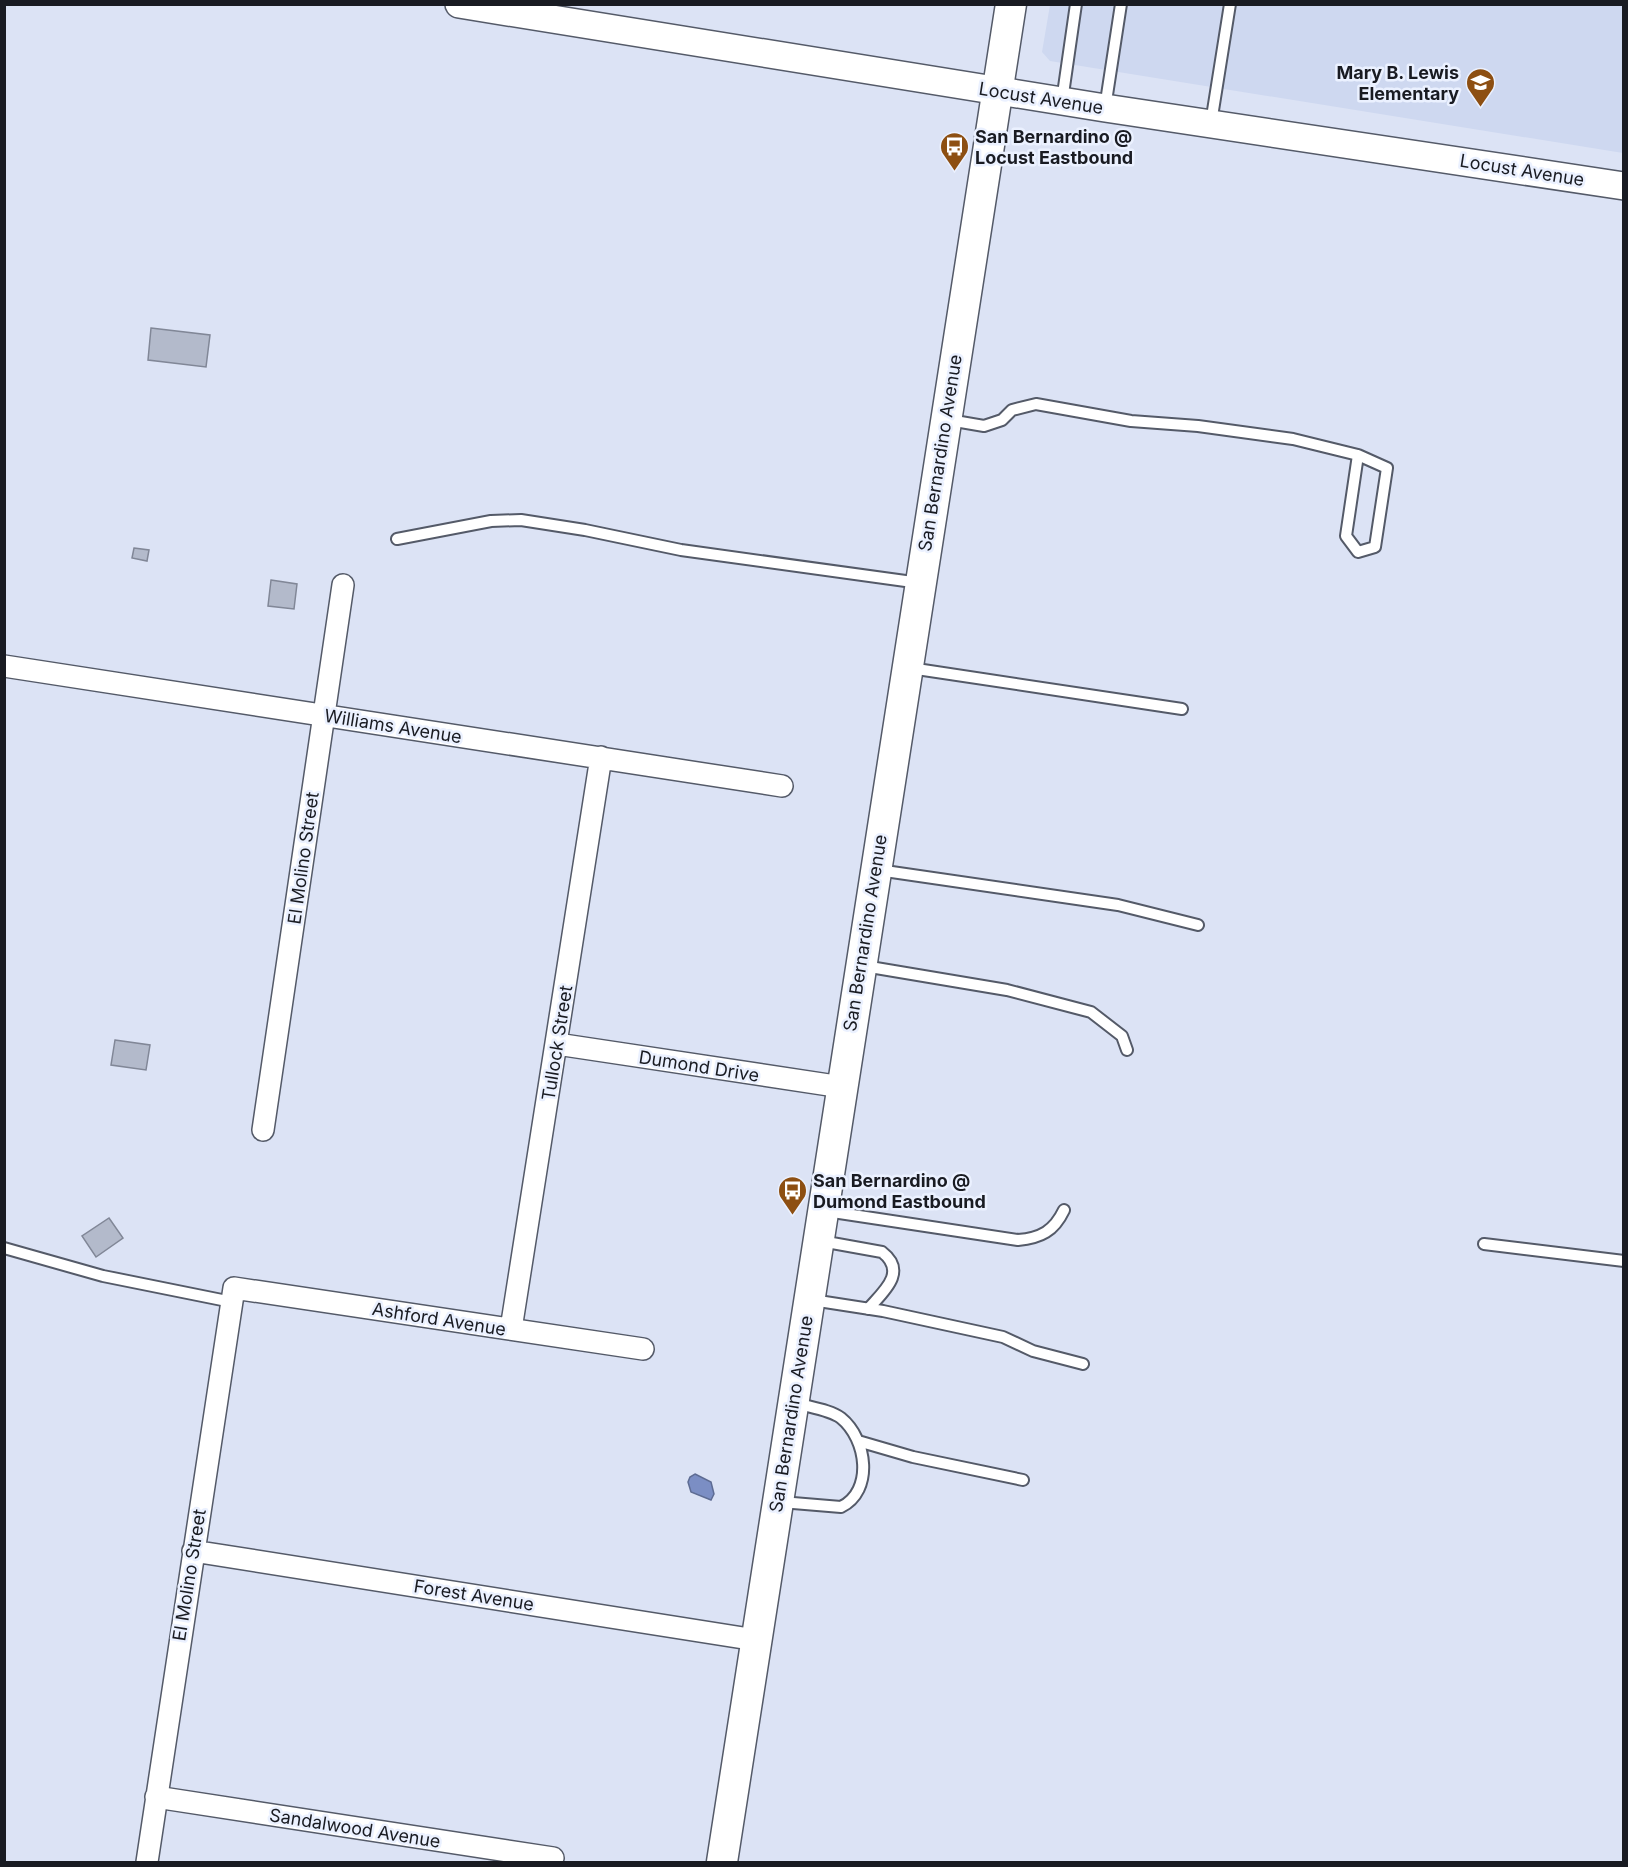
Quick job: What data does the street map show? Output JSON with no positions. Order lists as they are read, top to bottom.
{
  "streets": {
    "main road": ["San Bernardino Avenue"],
    "street": [
      "Locust Avenue",
      "Williams Avenue",
      "El Molino Street",
      "Tullock Street",
      "Dumond Drive",
      "Ashford Avenue",
      "Forest Avenue",
      "Sandalwood Avenue"
    ]
  },
  "crossings": [
    ["Locust Avenue", "San Bernardino Avenue"],
    ["San Bernardino Avenue", "Dumond Drive"],
    ["San Bernardino Avenue", "Forest Avenue"],
    ["Williams Avenue", "El Molino Street"],
    ["Williams Avenue", "Tullock Street"],
    ["El Molino Street", "Ashford Avenue"],
    ["El Molino Street", "Forest Avenue"],
    ["El Molino Street", "Sandalwood Avenue"],
    ["Tullock Street", "Dumond Drive"],
    ["Tullock Street", "Ashford Avenue"]
  ],
  "places": {
    "school or university": ["Mary B. Lewis Elementary"],
    "bus stop": ["San Bernardino @ Locust Eastbound", "San Bernardino @ Dumond Eastbound"]
  }
}
